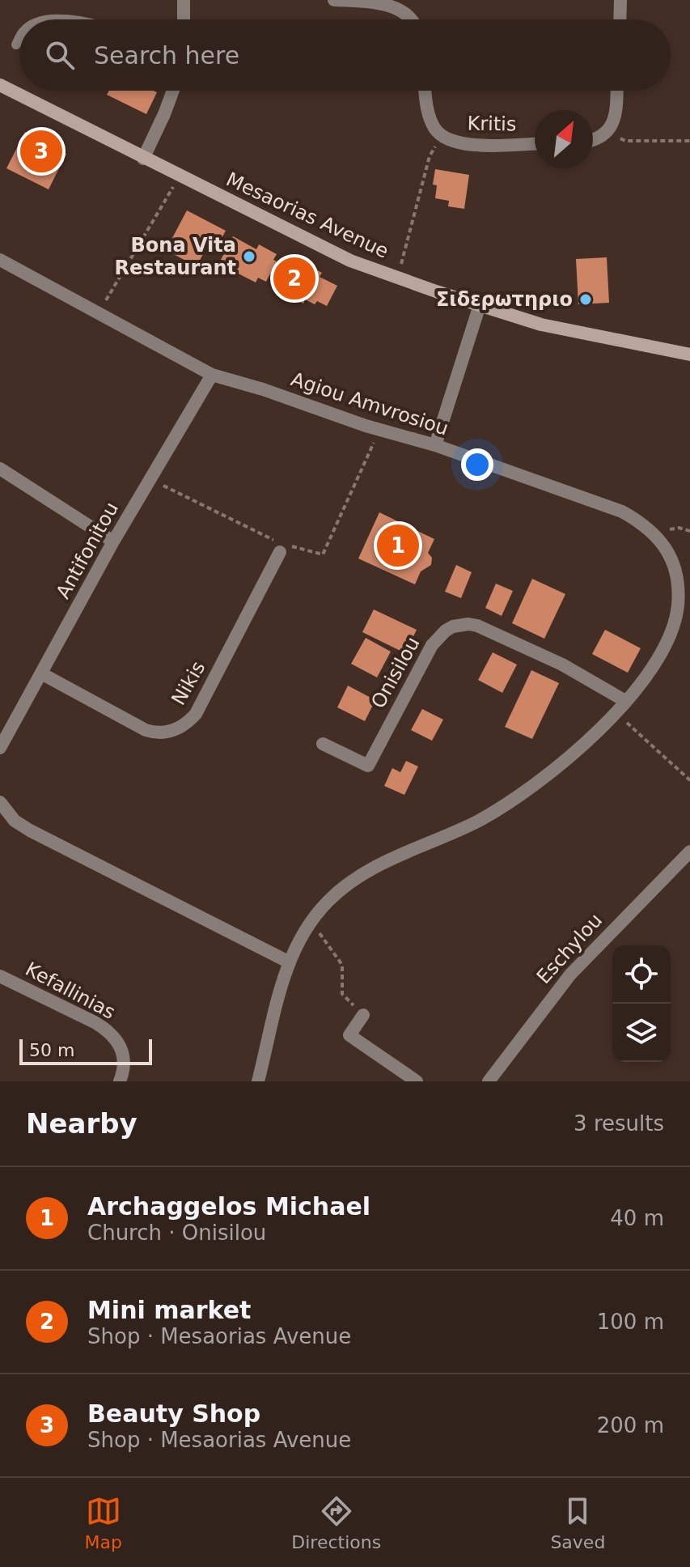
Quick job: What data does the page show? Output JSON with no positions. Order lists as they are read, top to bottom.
{
  "streets": {
    "main road": ["Mesaorias Avenue"],
    "street": [
      "Kritis",
      "Agiou Amvrosiou",
      "Antifonitou",
      "Onisilou",
      "Nikis",
      "Eschylou",
      "Kefallinias"
    ]
  },
  "crossings": [
    ["Agiou Amvrosiou", "Antifonitou"],
    ["Agiou Amvrosiou", "Onisilou"],
    ["Antifonitou", "Nikis"]
  ],
  "places": ["Bona Vita Restaurant", "Σιδερωτηριο"],
  "scale_bar": "50 m",
  "north": "top right",
  "page": {
    "search": "Search here",
    "pins": ["3", "2", "1"],
    "scale": "50 m",
    "heading": ["Nearby", "3 results"],
    "list": [
      {
        "mark": "1",
        "name": "Archaggelos Michael",
        "note": "Church · Onisilou",
        "value": "40 m"
      },
      {
        "mark": "2",
        "name": "Mini market",
        "note": "Shop · Mesaorias Avenue",
        "value": "100 m"
      },
      {
        "mark": "3",
        "name": "Beauty Shop",
        "note": "Shop · Mesaorias Avenue",
        "value": "200 m"
      }
    ],
    "nav": ["Map", "Directions", "Saved"]
  }
}
